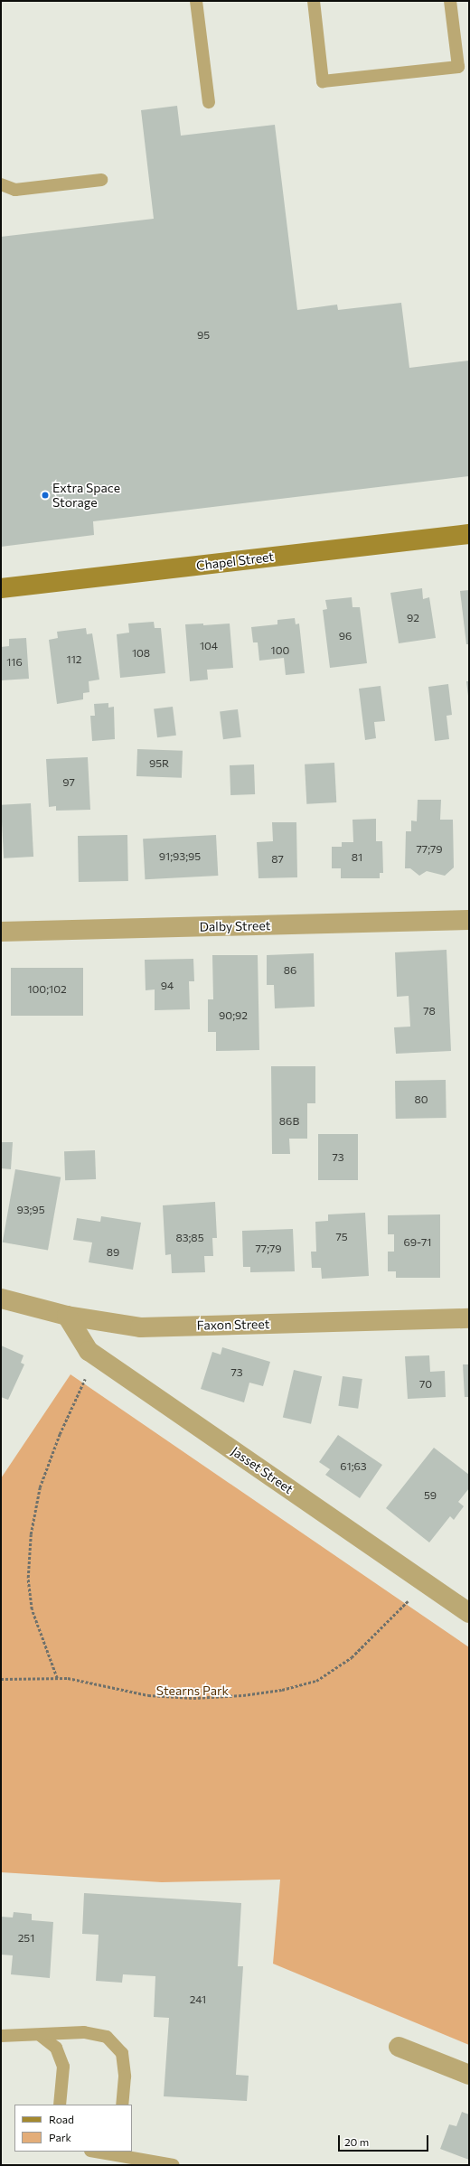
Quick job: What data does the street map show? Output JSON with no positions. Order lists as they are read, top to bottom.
{
  "streets": {
    "street": [
      "Chapel Street",
      "Dalby Street",
      "Faxon Street",
      "Jasset Street"
    ]
  },
  "crossings": [
    ["Faxon Street", "Jasset Street"]
  ],
  "parks": ["Stearns Park"],
  "places": ["Extra Space Storage"],
  "house_numbers": [
    "95",
    "92",
    "96",
    "104",
    "100",
    "108",
    "112",
    "116",
    "95R",
    "97",
    "77;79",
    "91;93;95",
    "81",
    "87",
    "86",
    "94",
    "100;102",
    "78",
    "90;92",
    "80",
    "86B",
    "73",
    "93;95",
    "75",
    "83;85",
    "69-71",
    "77;79",
    "89",
    "73",
    "70",
    "61;63",
    "59",
    "251",
    "241"
  ],
  "legend": ["Road", "Park"],
  "scale_bar": "20 m"
}
